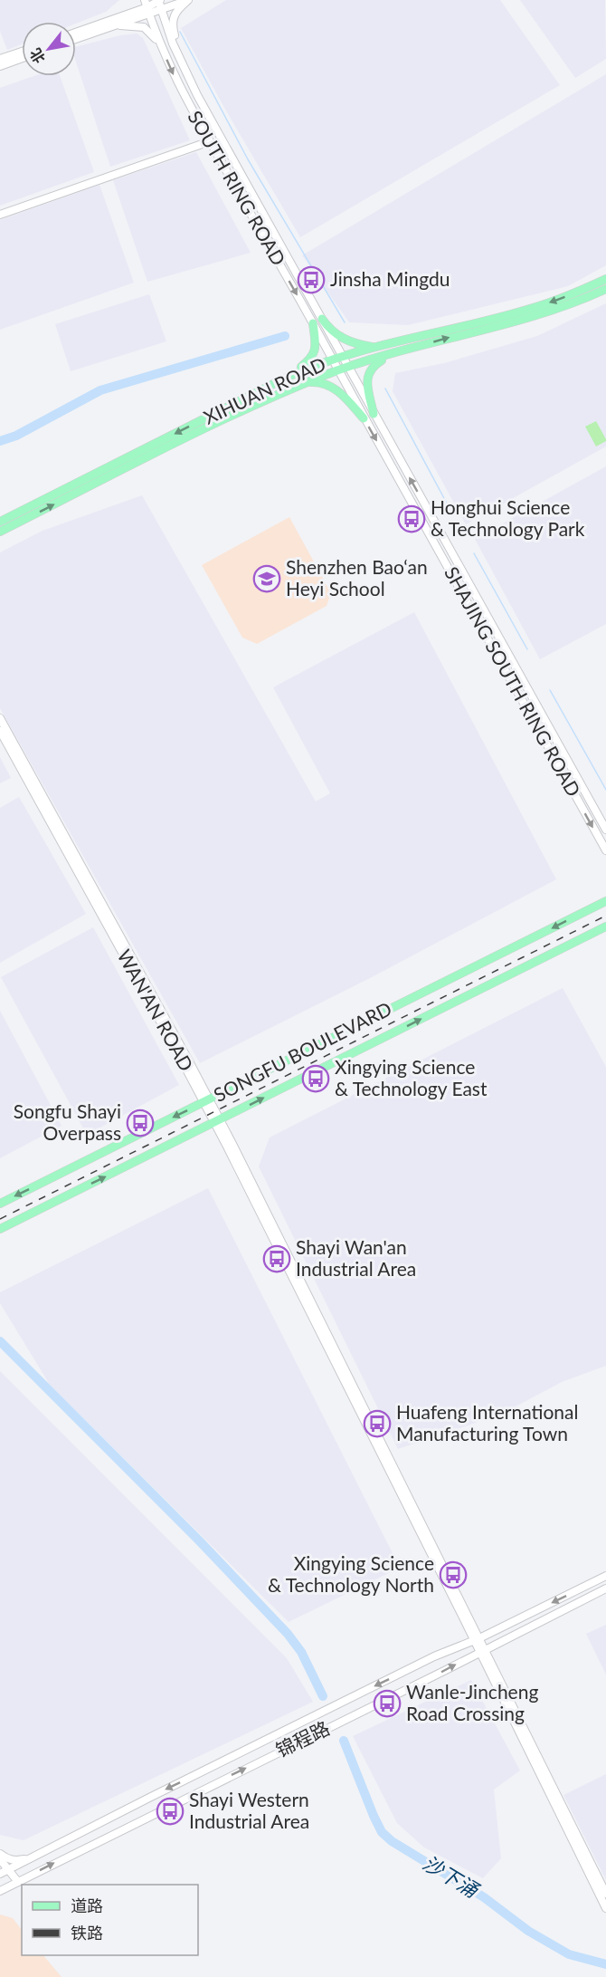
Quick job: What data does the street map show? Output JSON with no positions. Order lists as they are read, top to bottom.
{
  "streets": {
    "main road": [
      "SOUTH RING ROAD",
      "XIHUAN ROAD",
      "SHAJING SOUTH RING ROAD",
      "WAN'AN ROAD",
      "SONGFU BOULEVARD",
      "锦程路"
    ]
  },
  "crossings": [
    ["SOUTH RING ROAD", "XIHUAN ROAD"],
    ["SOUTH RING ROAD", "SHAJING SOUTH RING ROAD"],
    ["XIHUAN ROAD", "SHAJING SOUTH RING ROAD"],
    ["WAN'AN ROAD", "SONGFU BOULEVARD"],
    ["WAN'AN ROAD", "锦程路"]
  ],
  "water": ["沙下涌"],
  "places": {
    "bus stop": [
      "Jinsha Mingdu",
      "Honghui Science & Technology Park",
      "Xingying Science & Technology East",
      "Songfu Shayi Overpass",
      "Shayi Wan'an Industrial Area",
      "Huafeng International Manufacturing Town",
      "Xingying Science & Technology North",
      "Wanle-Jincheng Road Crossing",
      "Shayi Western Industrial Area"
    ],
    "school or university": ["Shenzhen Bao‘an Heyi School"]
  },
  "legend": ["道路", "铁路"],
  "north": "bottom left"
}
